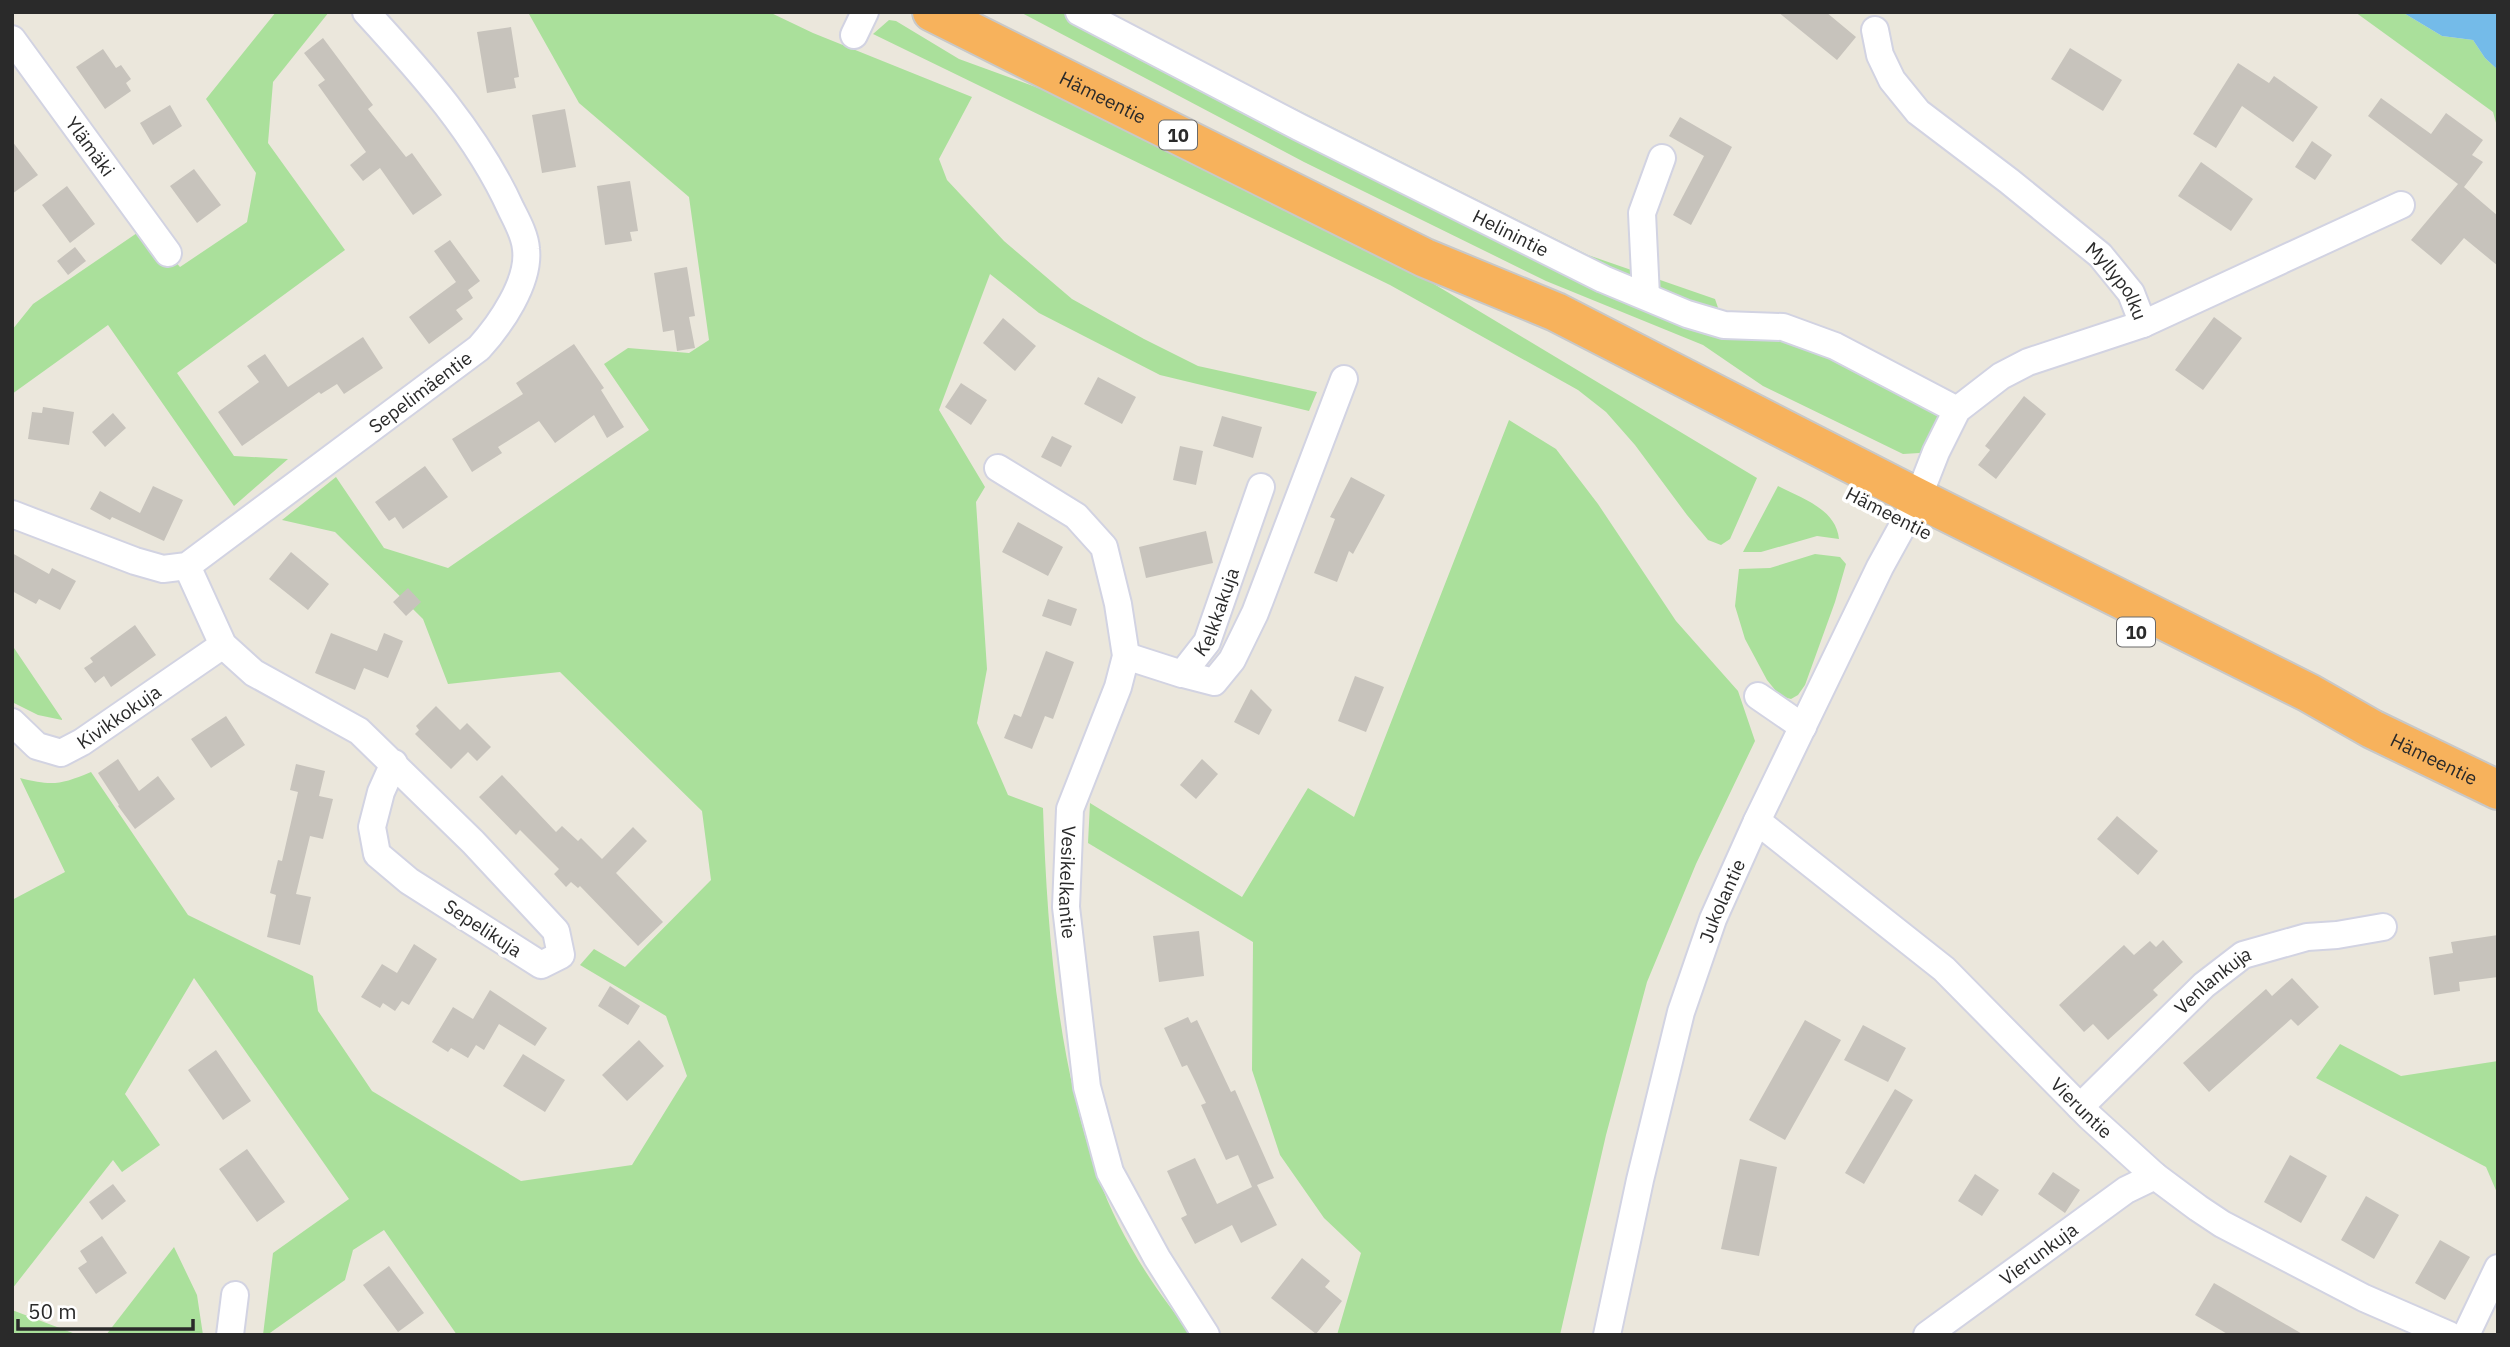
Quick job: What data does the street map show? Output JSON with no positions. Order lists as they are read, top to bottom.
{
  "streets": {
    "highway": ["Hämeentie", "10"],
    "street": [
      "Ylämäki",
      "Helinintie",
      "Myllypolku",
      "Sepelimäentie",
      "Kelkkakuja",
      "Kivikkokuja",
      "Vesikelkantie",
      "Jukolantie",
      "Sepelikuja",
      "Venlankuja",
      "Vieruntie",
      "Vierunkuja"
    ]
  },
  "crossings": [
    ["Hämeentie", "Myllypolku"],
    ["Hämeentie", "Jukolantie"],
    ["Helinintie", "Myllypolku"],
    ["Myllypolku", "Jukolantie"],
    ["Sepelimäentie", "Sepelikuja"],
    ["Kelkkakuja", "Vesikelkantie"],
    ["Kivikkokuja", "Sepelikuja"],
    ["Jukolantie", "Vieruntie"],
    ["Venlankuja", "Vieruntie"],
    ["Vieruntie", "Vierunkuja"]
  ],
  "scale_bar": "50 m"
}
